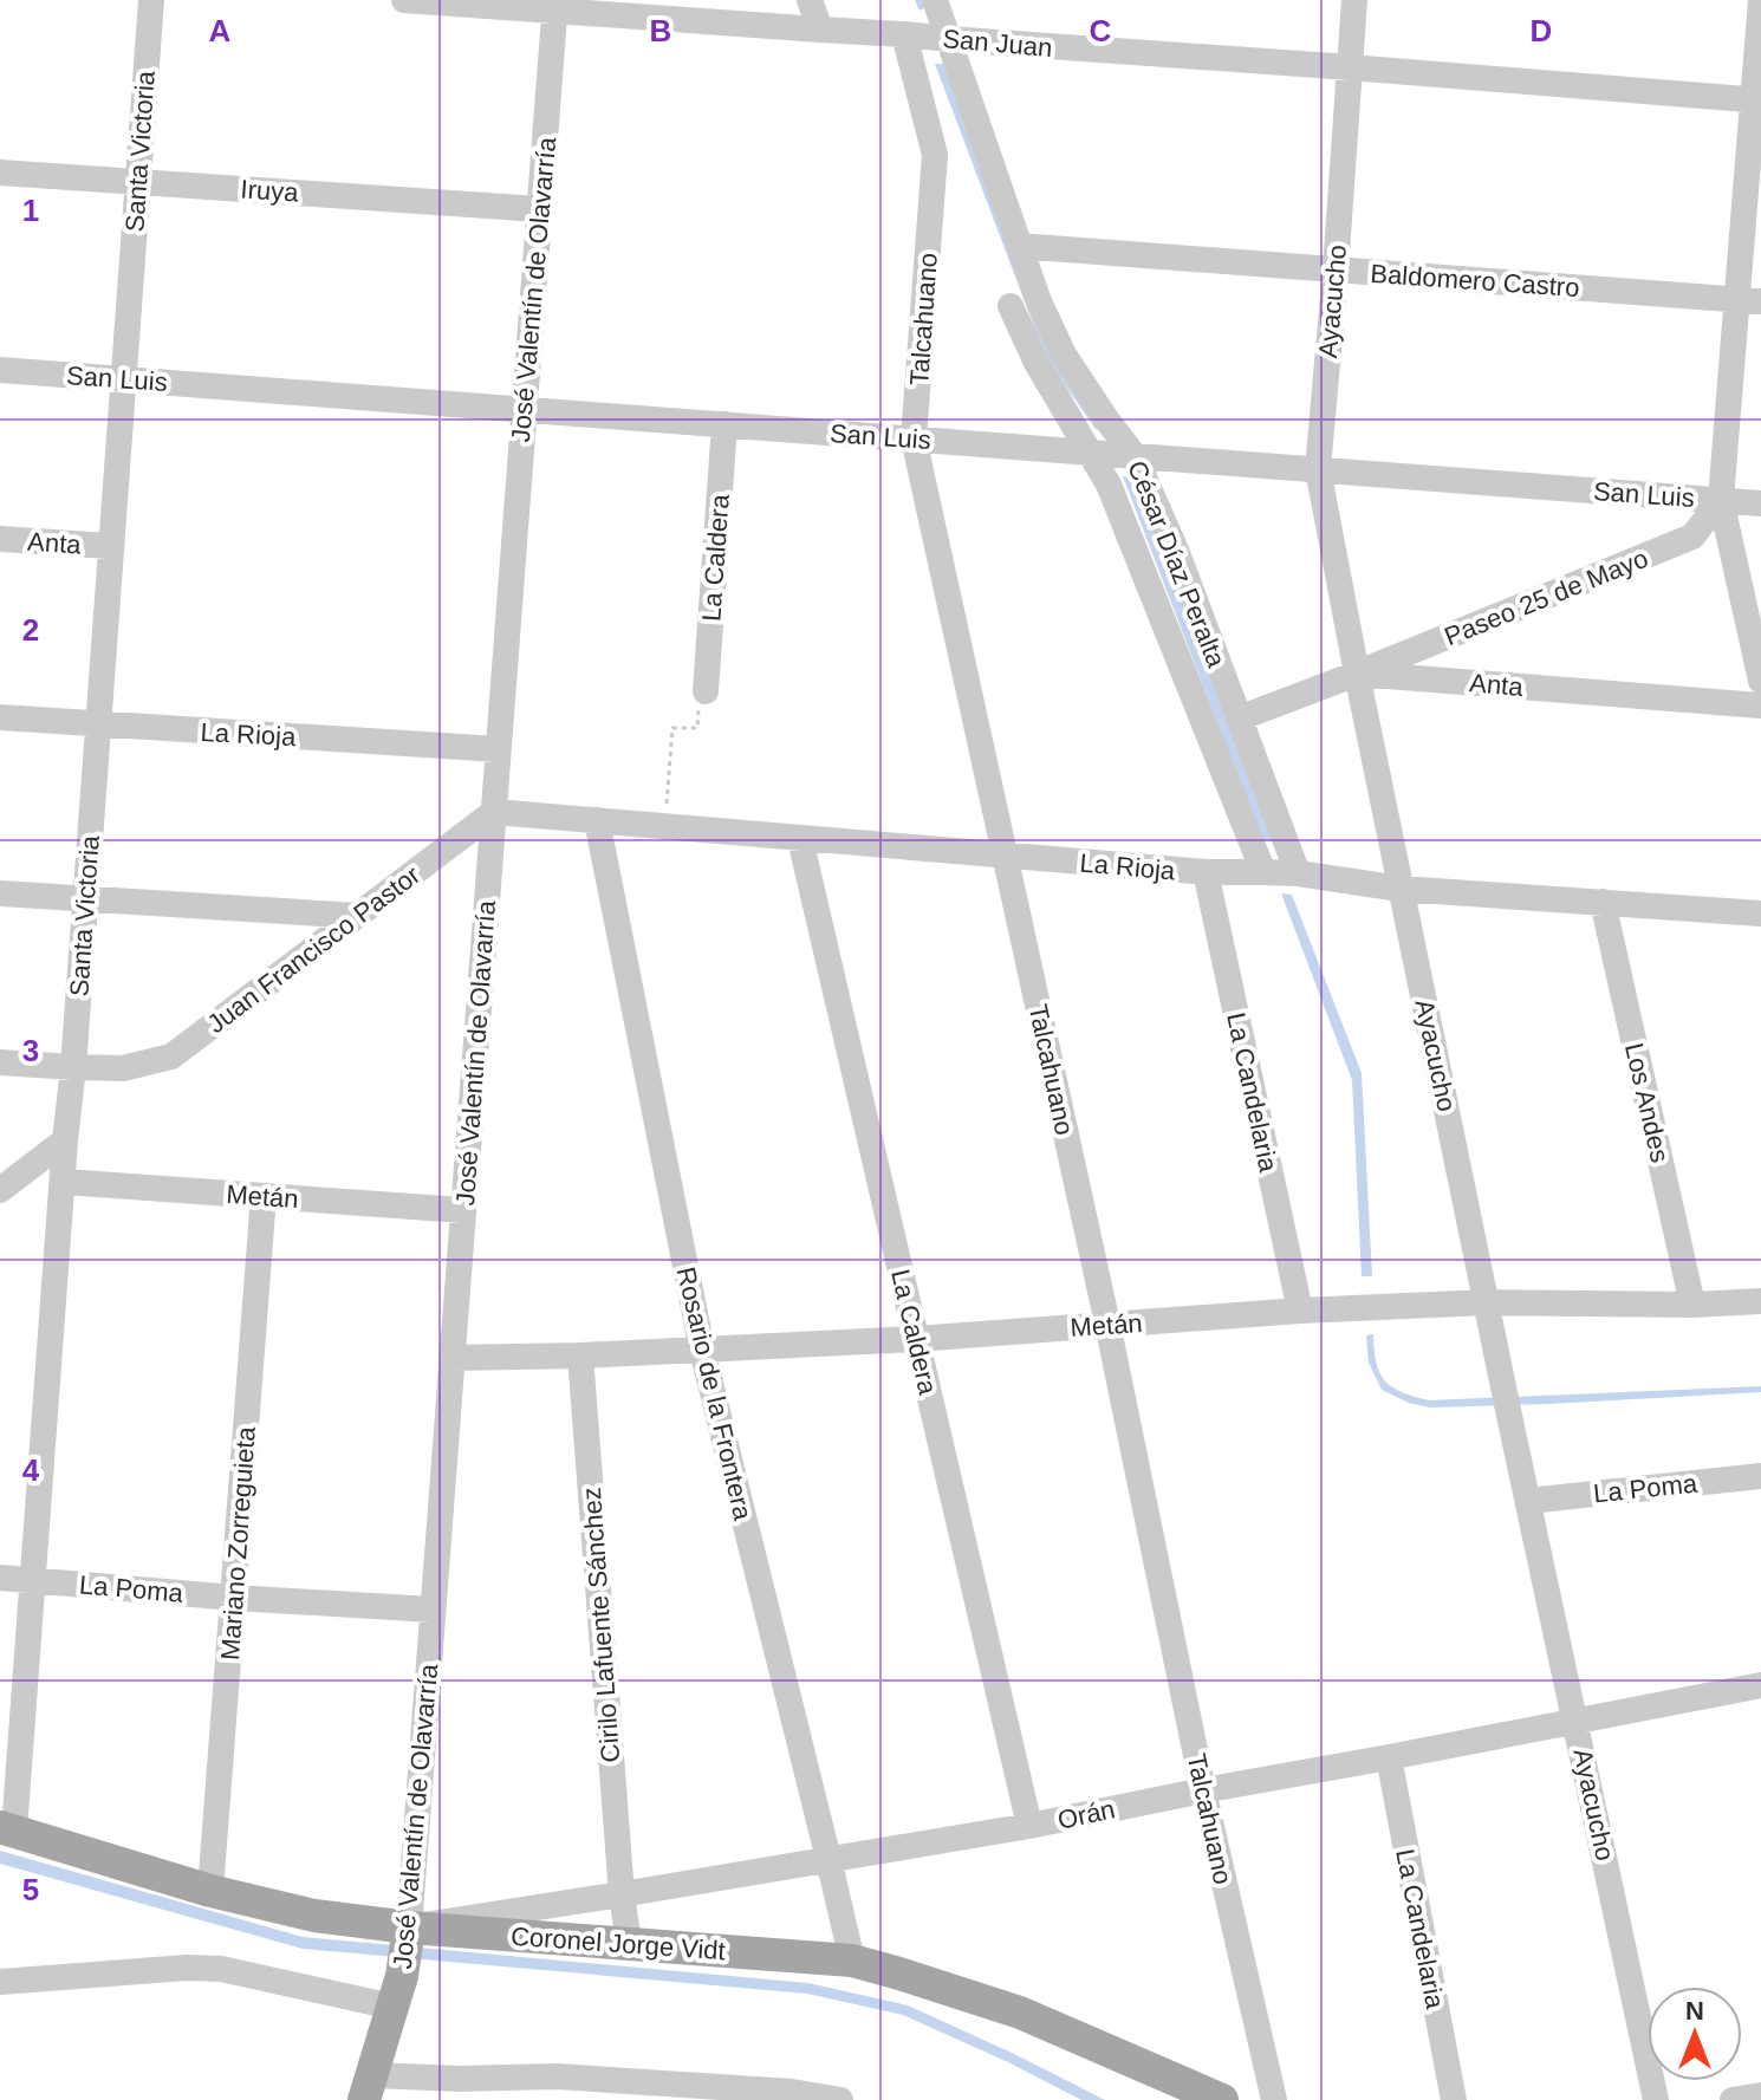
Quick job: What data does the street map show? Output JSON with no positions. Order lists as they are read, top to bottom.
{
  "streets": {
    "main road": ["José Valentín de Olavarría", "Coronel Jorge Vidt"],
    "street": [
      "San Juan",
      "Santa Victoria",
      "Iruya",
      "Baldomero Castro",
      "Ayacucho",
      "Talcahuano",
      "San Luis",
      "Anta",
      "La Caldera",
      "César Díaz Peralta",
      "Paseo 25 de Mayo",
      "La Rioja",
      "Juan Francisco Pastor",
      "La Candelaria",
      "Los Andes",
      "Metán",
      "Rosario de la Frontera",
      "La Poma",
      "Mariano Zorreguieta",
      "Cirilo Lafuente Sánchez",
      "Orán"
    ]
  },
  "crossings": [
    ["San Juan", "José Valentín de Olavarría"],
    ["San Juan", "Ayacucho"],
    ["San Juan", "Talcahuano"],
    ["San Juan", "César Díaz Peralta"],
    ["Santa Victoria", "Iruya"],
    ["Santa Victoria", "San Luis"],
    ["Santa Victoria", "Anta"],
    ["Santa Victoria", "La Rioja"],
    ["Santa Victoria", "Juan Francisco Pastor"],
    ["Santa Victoria", "Metán"],
    ["Santa Victoria", "La Poma"],
    ["Santa Victoria", "Coronel Jorge Vidt"],
    ["Iruya", "José Valentín de Olavarría"],
    ["Baldomero Castro", "Ayacucho"],
    ["Baldomero Castro", "César Díaz Peralta"],
    ["José Valentín de Olavarría", "San Luis"],
    ["José Valentín de Olavarría", "La Rioja"],
    ["José Valentín de Olavarría", "Juan Francisco Pastor"],
    ["José Valentín de Olavarría", "Metán"],
    ["José Valentín de Olavarría", "La Poma"],
    ["José Valentín de Olavarría", "Orán"],
    ["José Valentín de Olavarría", "Coronel Jorge Vidt"],
    ["Ayacucho", "San Luis"],
    ["Ayacucho", "Anta"],
    ["Ayacucho", "Paseo 25 de Mayo"],
    ["Ayacucho", "La Rioja"],
    ["Ayacucho", "Metán"],
    ["Ayacucho", "La Poma"],
    ["Ayacucho", "Orán"],
    ["Talcahuano", "San Luis"],
    ["Talcahuano", "La Rioja"],
    ["Talcahuano", "Metán"],
    ["Talcahuano", "Orán"],
    ["San Luis", "La Caldera"],
    ["San Luis", "César Díaz Peralta"],
    ["San Luis", "Paseo 25 de Mayo"],
    ["Anta", "César Díaz Peralta"],
    ["Anta", "Paseo 25 de Mayo"],
    ["La Caldera", "La Rioja"],
    ["La Caldera", "Metán"],
    ["La Caldera", "Orán"],
    ["César Díaz Peralta", "La Rioja"],
    ["La Rioja", "Juan Francisco Pastor"],
    ["La Rioja", "La Candelaria"],
    ["La Rioja", "Los Andes"],
    ["La Rioja", "Rosario de la Frontera"],
    ["La Candelaria", "Metán"],
    ["La Candelaria", "Orán"],
    ["Los Andes", "Metán"],
    ["Metán", "Rosario de la Frontera"],
    ["Metán", "Mariano Zorreguieta"],
    ["Metán", "Cirilo Lafuente Sánchez"],
    ["Rosario de la Frontera", "Orán"],
    ["Rosario de la Frontera", "Coronel Jorge Vidt"],
    ["La Poma", "Mariano Zorreguieta"],
    ["Mariano Zorreguieta", "Coronel Jorge Vidt"],
    ["Cirilo Lafuente Sánchez", "Orán"],
    ["Cirilo Lafuente Sánchez", "Coronel Jorge Vidt"],
    ["Orán", "Coronel Jorge Vidt"]
  ],
  "north": "top",
  "grid": {
    "columns": [
      "A",
      "B",
      "C",
      "D"
    ],
    "rows": [
      "1",
      "2",
      "3",
      "4",
      "5"
    ]
  }
}
